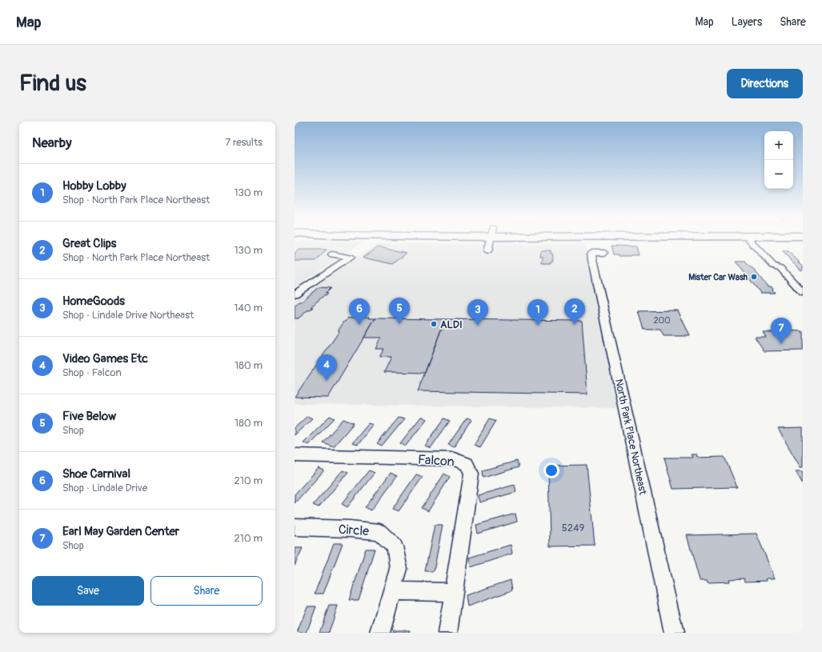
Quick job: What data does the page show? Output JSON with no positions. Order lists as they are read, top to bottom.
{
  "streets": {
    "street": ["North Park Place Northeast", "Falcon", "Circle"]
  },
  "places": ["Mister Car Wash", "ALDI"],
  "house_numbers": ["200", "5249"],
  "page": {
    "header": "Map",
    "nav": ["Map", "Layers", "Share"],
    "buttons": [
      "Directions",
      ["Save", "Share"]
    ],
    "title": "Find us",
    "heading": ["Nearby", "7 results"],
    "map_buttons": ["+", "−"],
    "list": [
      {
        "mark": "1",
        "name": "Hobby Lobby",
        "note": "Shop · North Park Place Northeast",
        "value": "130 m"
      },
      {
        "mark": "2",
        "name": "Great Clips",
        "note": "Shop · North Park Place Northeast",
        "value": "130 m"
      },
      {
        "mark": "3",
        "name": "HomeGoods",
        "note": "Shop · Lindale Drive Northeast",
        "value": "140 m"
      },
      {
        "mark": "4",
        "name": "Video Games Etc",
        "note": "Shop · Falcon",
        "value": "180 m"
      },
      {
        "mark": "5",
        "name": "Five Below",
        "note": "Shop",
        "value": "180 m"
      },
      {
        "mark": "6",
        "name": "Shoe Carnival",
        "note": "Shop · Lindale Drive",
        "value": "210 m"
      },
      {
        "mark": "7",
        "name": "Earl May Garden Center",
        "note": "Shop",
        "value": "210 m"
      }
    ],
    "pins": [
      "5",
      "2",
      "6",
      "1",
      "3",
      "7",
      "4"
    ]
  }
}
